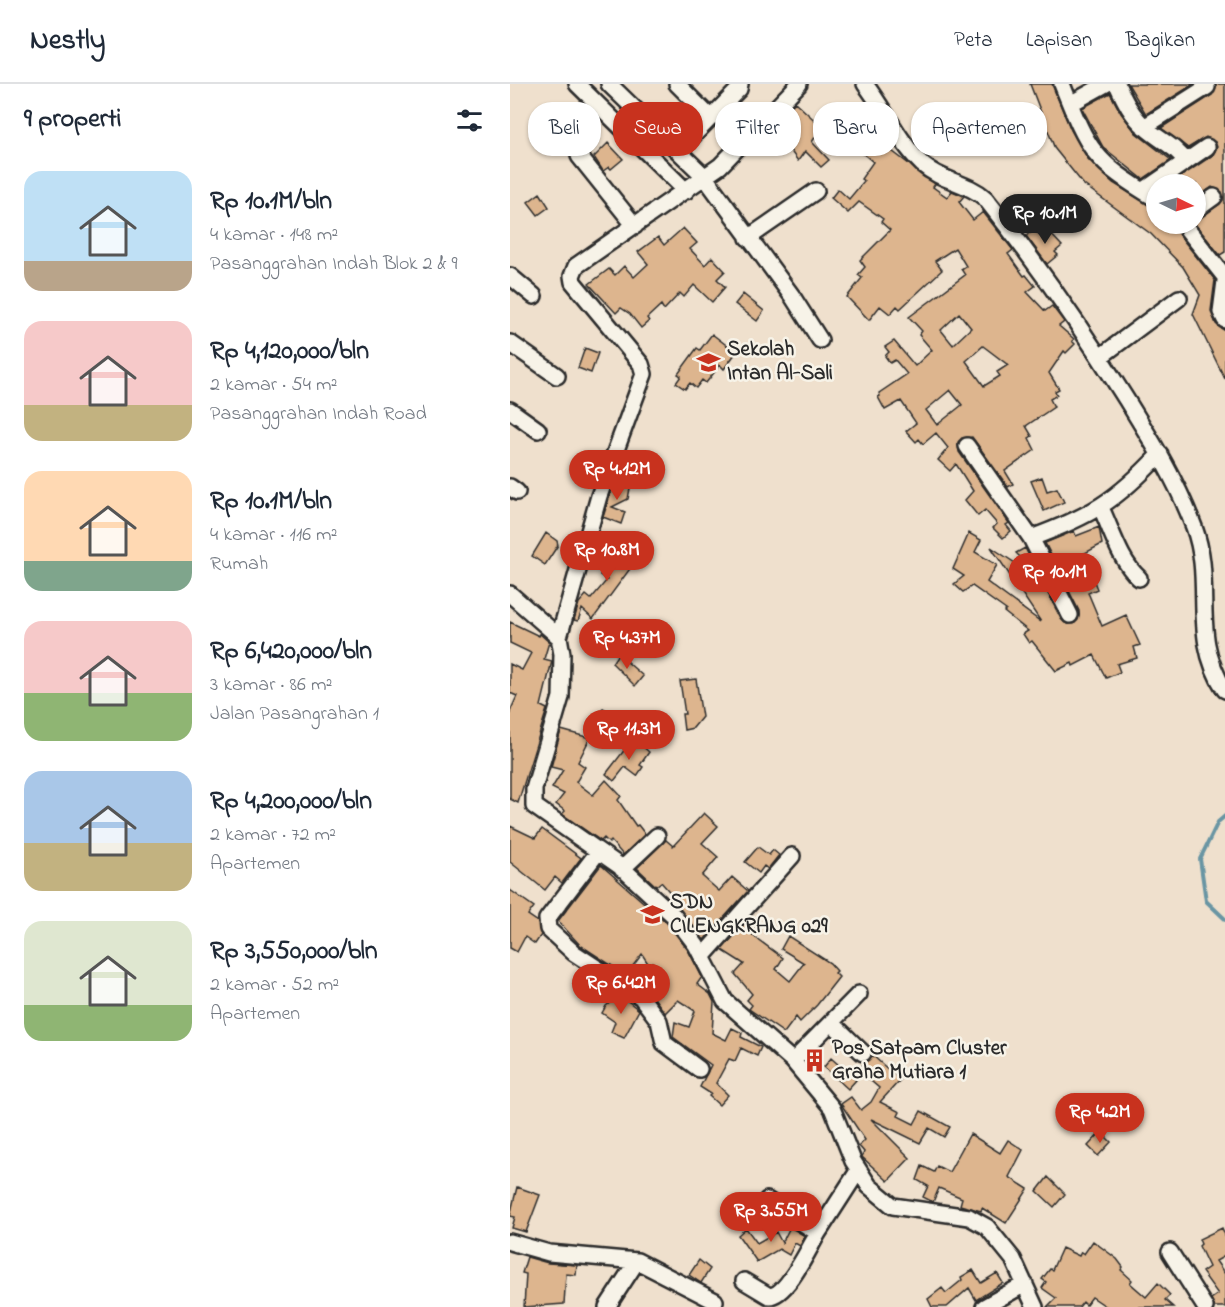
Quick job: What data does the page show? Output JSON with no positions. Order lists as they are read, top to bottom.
{
  "places": {
    "school or university": ["Sekolah Intan Al-Sali", "SDN CILENGKRANG 029"],
    "building": ["Pos Satpam Cluster Graha Mutiara 1"]
  },
  "north": "right",
  "page": {
    "header": "Nestly",
    "nav": ["Peta", "Lapisan", "Bagikan"],
    "heading": "9 properti",
    "chip": [
      "Beli",
      "Sewa",
      "Filter",
      "Baru",
      "Apartemen"
    ],
    "list": [
      {
        "name": "Rp 10.1M/bln",
        "note": "4 kamar · 148 m² · Pasanggrahan Indah Blok 2 & 9"
      },
      {
        "name": "Rp 4,120,000/bln",
        "note": "2 kamar · 54 m² · Pasanggrahan Indah Road"
      },
      {
        "name": "Rp 10.1M/bln",
        "note": "4 kamar · 116 m² · Rumah"
      },
      {
        "name": "Rp 6,420,000/bln",
        "note": "3 kamar · 86 m² · Jalan Pasangrahan 1"
      },
      {
        "name": "Rp 4,200,000/bln",
        "note": "2 kamar · 72 m² · Apartemen"
      },
      {
        "name": "Rp 3,550,000/bln",
        "note": "2 kamar · 52 m² · Apartemen"
      }
    ],
    "price": [
      "Rp 10.1M",
      "Rp 4.12M",
      "Rp 10.8M",
      "Rp 10.1M",
      "Rp 4.37M",
      "Rp 11.3M",
      "Rp 6.42M",
      "Rp 4.2M",
      "Rp 3.55M"
    ]
  }
}
